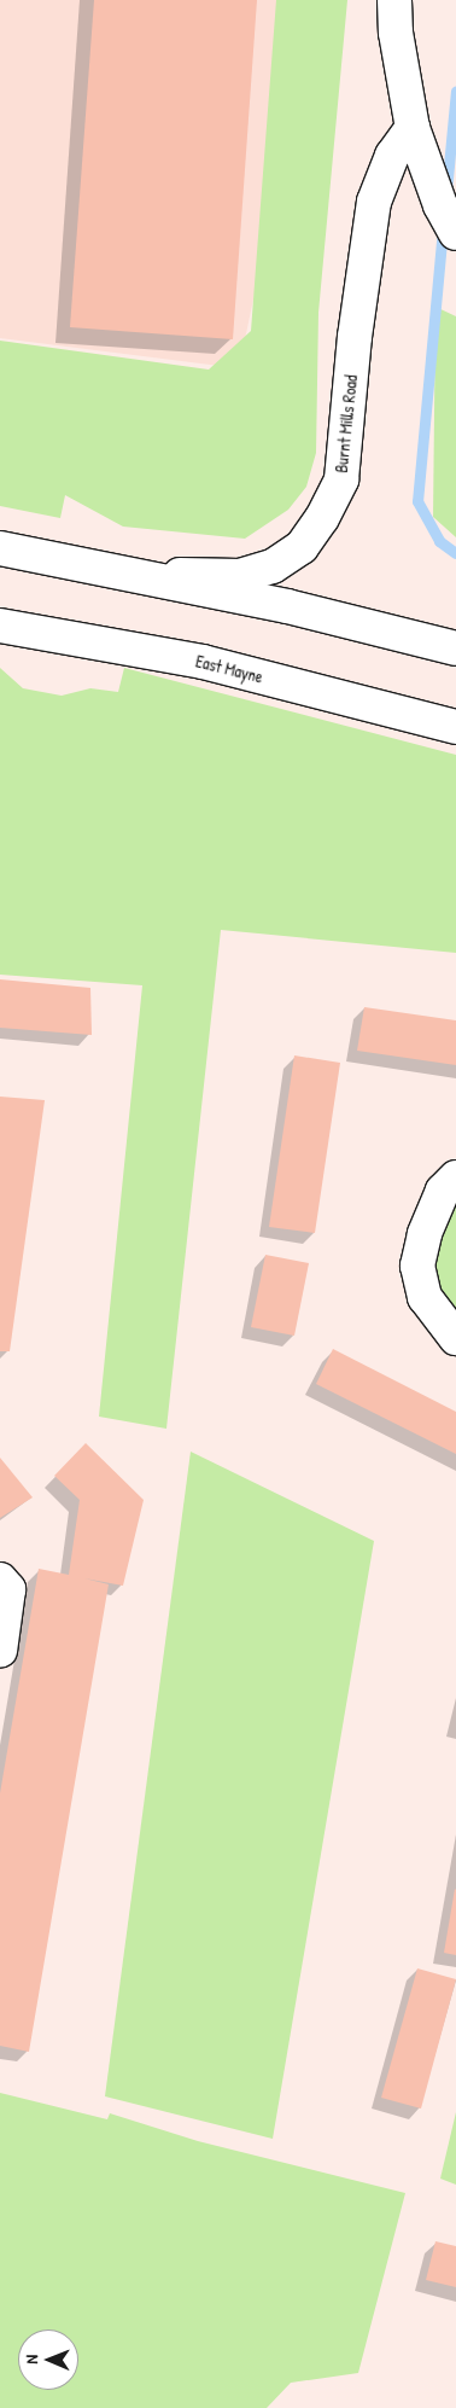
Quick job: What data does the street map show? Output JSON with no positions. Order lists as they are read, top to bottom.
{
  "streets": {
    "street": ["Burnt Mills Road", "East Mayne"]
  },
  "north": "left"
}
